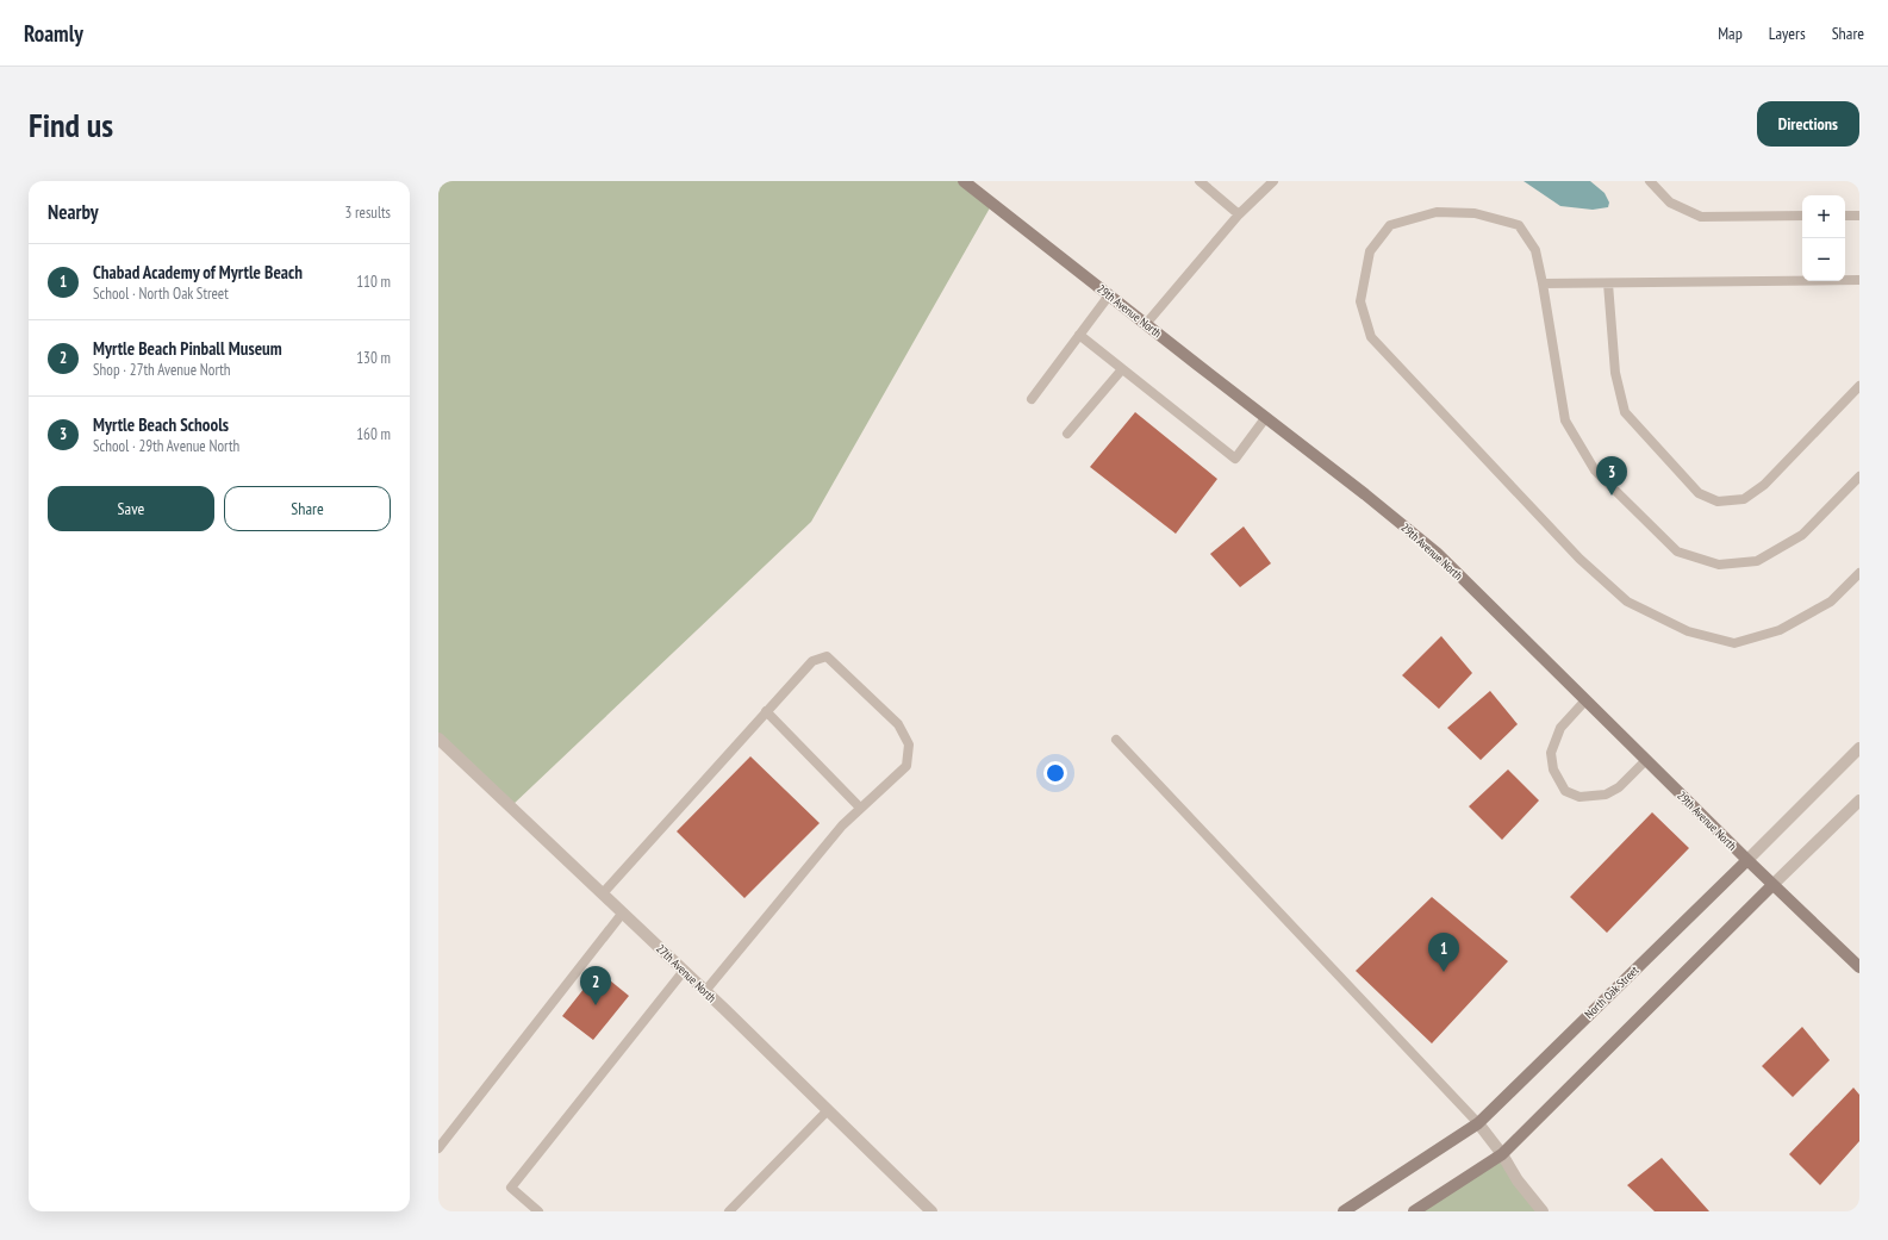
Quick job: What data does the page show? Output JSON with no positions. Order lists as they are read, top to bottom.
{
  "streets": {
    "main road": ["29th Avenue North", "North Oak Street"],
    "street": ["27th Avenue North"]
  },
  "crossings": [
    ["29th Avenue North", "North Oak Street"]
  ],
  "page": {
    "header": "Roamly",
    "nav": ["Map", "Layers", "Share"],
    "buttons": [
      "Directions",
      ["Save", "Share"]
    ],
    "title": "Find us",
    "heading": ["Nearby", "3 results"],
    "map_buttons": ["+", "−"],
    "list": [
      {
        "mark": "1",
        "name": "Chabad Academy of Myrtle Beach",
        "note": "School · North Oak Street",
        "value": "110 m"
      },
      {
        "mark": "2",
        "name": "Myrtle Beach Pinball Museum",
        "note": "Shop · 27th Avenue North",
        "value": "130 m"
      },
      {
        "mark": "3",
        "name": "Myrtle Beach Schools",
        "note": "School · 29th Avenue North",
        "value": "160 m"
      }
    ],
    "pins": ["3", "1", "2"]
  }
}
